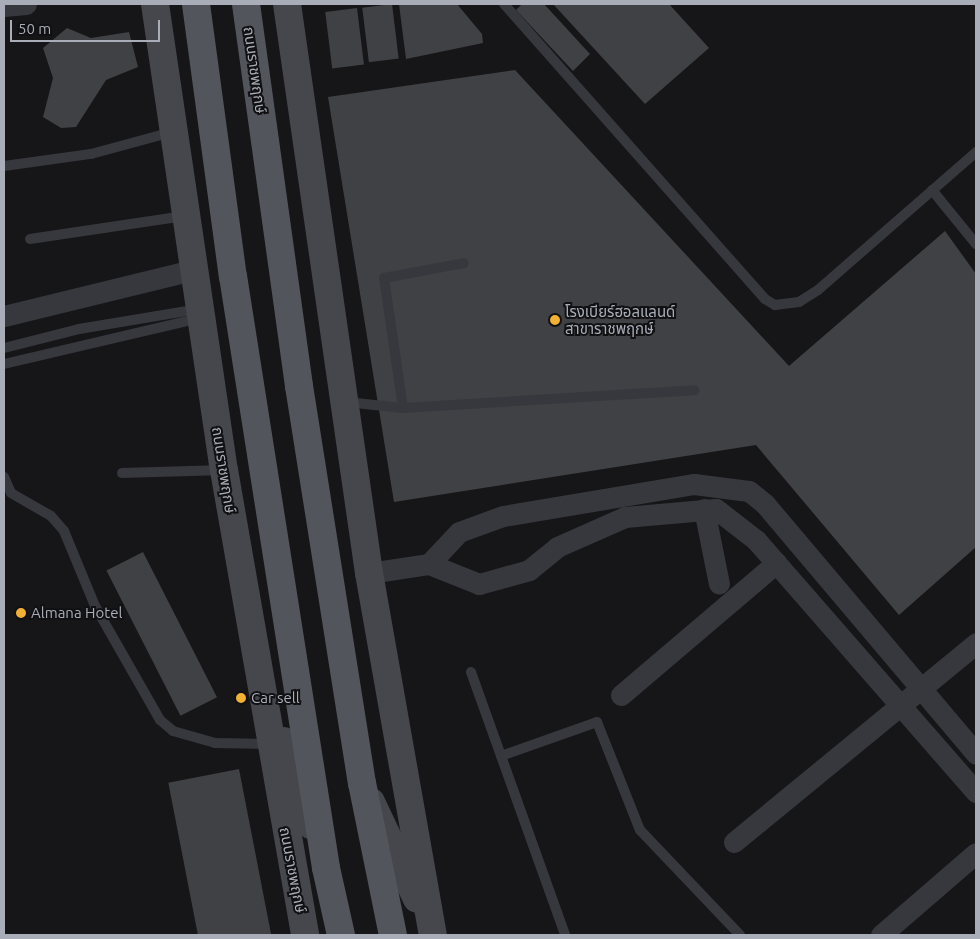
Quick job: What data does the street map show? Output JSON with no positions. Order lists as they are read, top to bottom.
{
  "streets": {
    "main road": ["ถนนราชพฤกษ์"]
  },
  "places": ["โรงเบียร์ฮอลแลนด์ สาขาราชพฤกษ์", "Almana Hotel", "Car sell"],
  "scale_bar": "50 m"
}
